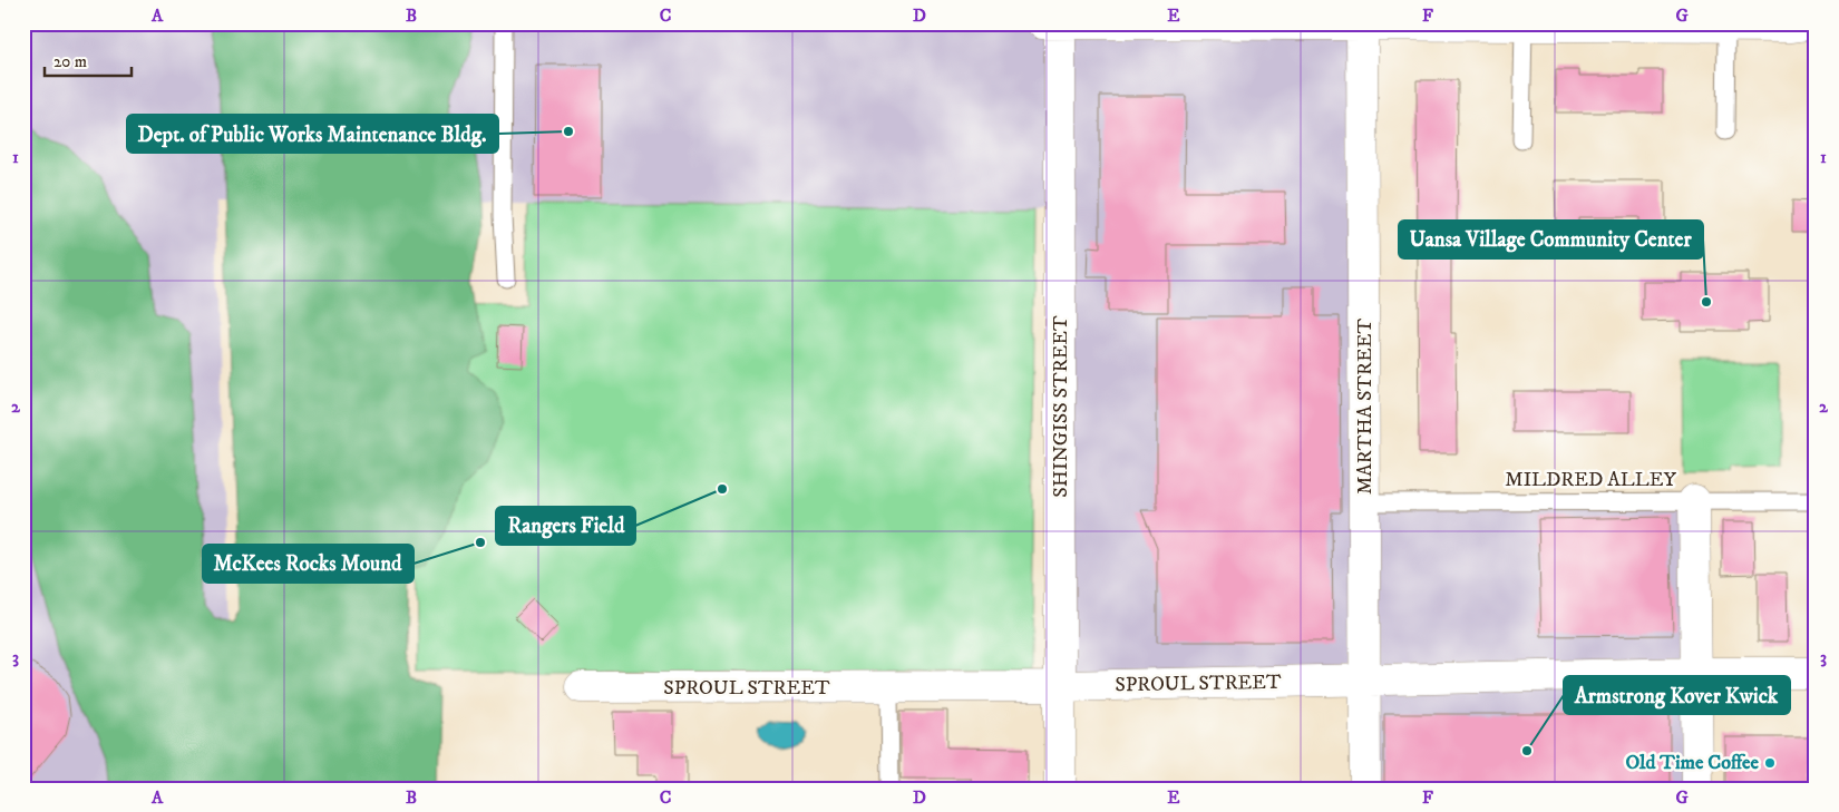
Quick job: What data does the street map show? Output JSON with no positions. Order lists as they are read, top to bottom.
{
  "streets": {
    "street": ["SHINGISS STREET", "MARTHA STREET", "SPROUL STREET"],
    "lane": ["MILDRED ALLEY"]
  },
  "crossings": [
    ["SHINGISS STREET", "SPROUL STREET"],
    ["MARTHA STREET", "MILDRED ALLEY"],
    ["MARTHA STREET", "SPROUL STREET"]
  ],
  "places": [
    "Dept. of Public Works Maintenance Bldg.",
    "Uansa Village Community Center",
    "Rangers Field",
    "McKees Rocks Mound",
    "Armstrong Kover Kwick",
    "Old Time Coffee"
  ],
  "scale_bar": "20 m",
  "grid": {
    "columns": [
      "A",
      "B",
      "C",
      "D",
      "E",
      "F",
      "G"
    ],
    "rows": ["1", "2", "3"]
  }
}
